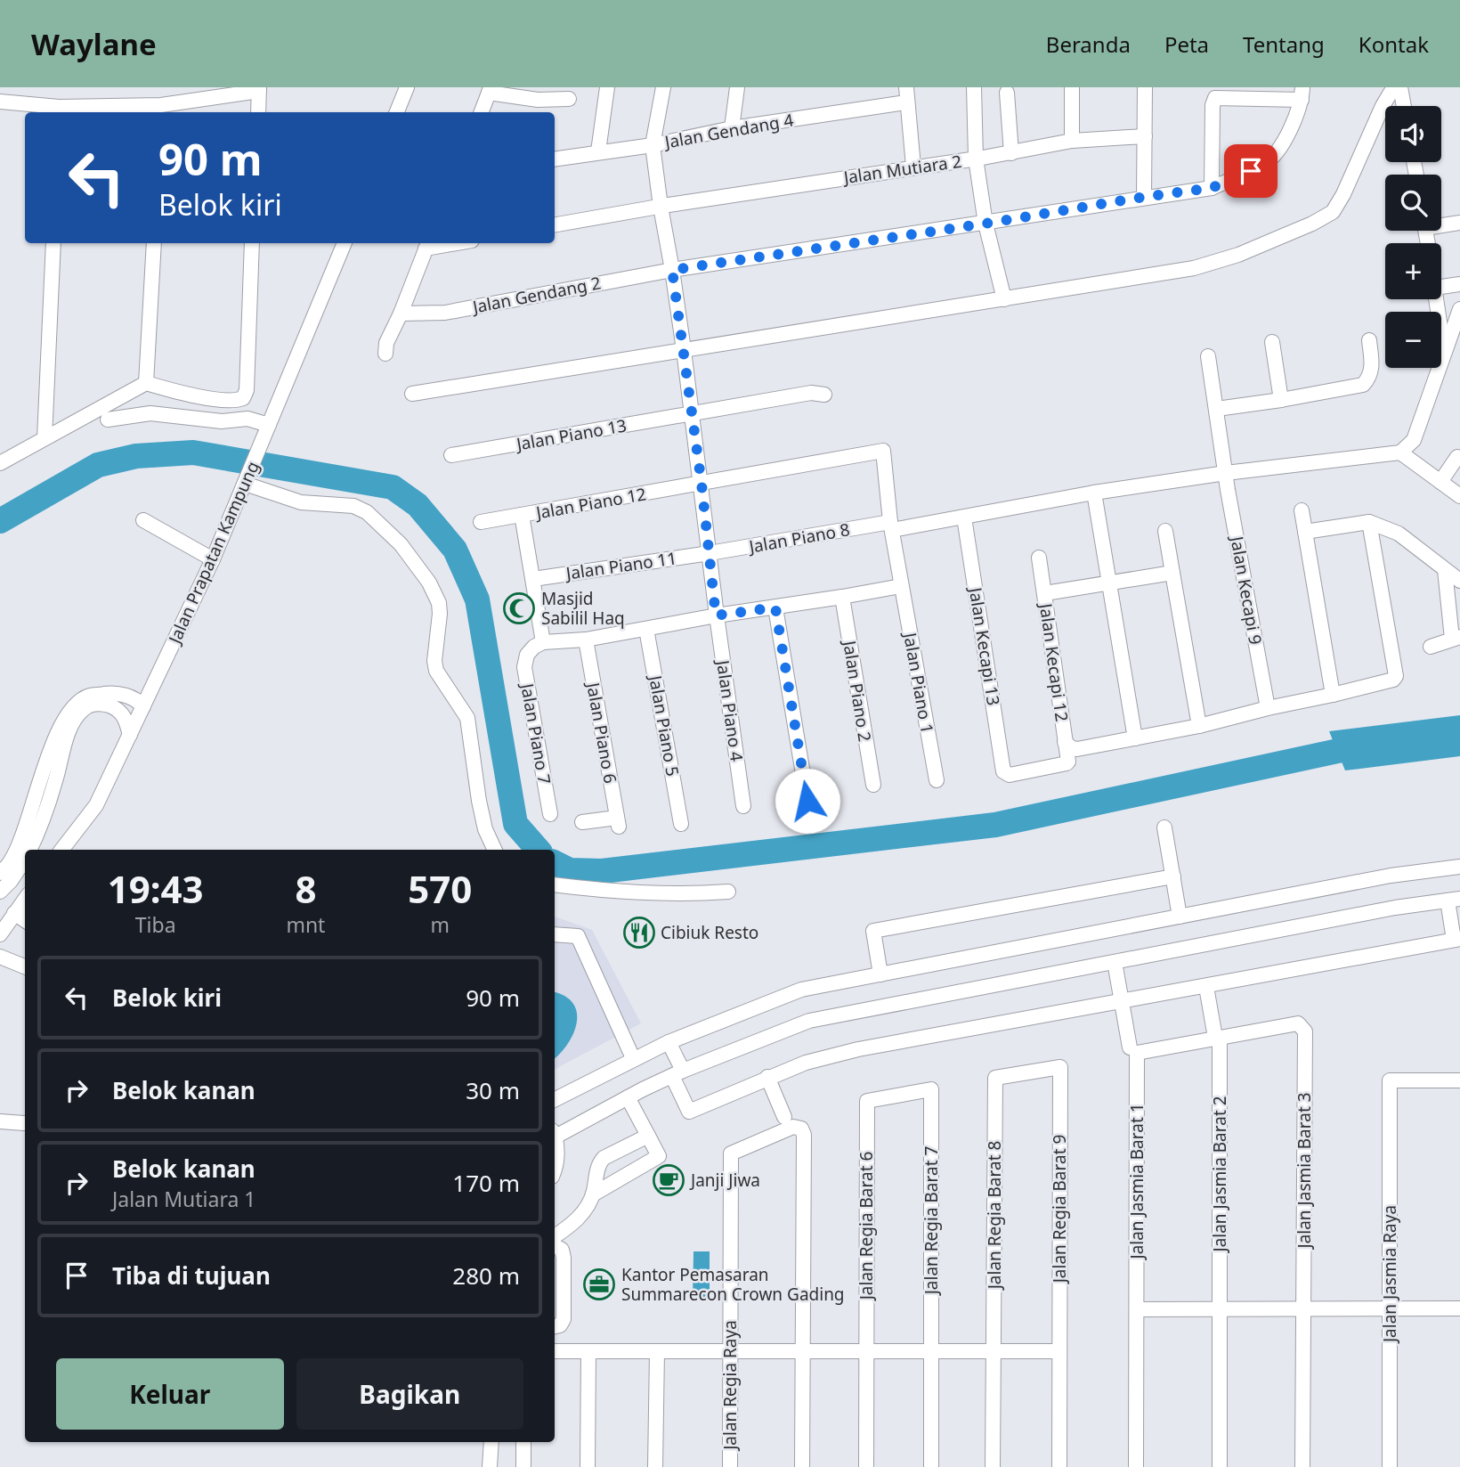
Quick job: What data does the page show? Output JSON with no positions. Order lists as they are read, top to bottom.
{
  "streets": {
    "street": [
      "Jalan Gendang 4",
      "Jalan Mutiara 2",
      "Jalan Gendang 2",
      "Jalan Piano 13",
      "Jalan Piano 12",
      "Jalan Piano 8",
      "Jalan Prapatan Kampung",
      "Jalan Piano 11",
      "Jalan Kecapi 9",
      "Jalan Kecapi 13",
      "Jalan Kecapi 12",
      "Jalan Piano 1",
      "Jalan Piano 2",
      "Jalan Piano 4",
      "Jalan Piano 5",
      "Jalan Piano 6",
      "Jalan Piano 7",
      "Jalan Jasmia Barat 3",
      "Jalan Jasmia Barat 2",
      "Jalan Jasmia Barat 1",
      "Jalan Regia Barat 9",
      "Jalan Regia Barat 8",
      "Jalan Regia Barat 7",
      "Jalan Regia Barat 6",
      "Jalan Jasmia Raya",
      "Jalan Regia Raya"
    ]
  },
  "crossings": [
    ["Jalan Gendang 4", "Jalan Piano 4"],
    ["Jalan Mutiara 2", "Jalan Piano 4"],
    ["Jalan Gendang 2", "Jalan Piano 4"],
    ["Jalan Piano 13", "Jalan Piano 4"],
    ["Jalan Piano 12", "Jalan Piano 8"],
    ["Jalan Piano 12", "Jalan Piano 1"],
    ["Jalan Piano 12", "Jalan Piano 4"],
    ["Jalan Piano 8", "Jalan Piano 11"],
    ["Jalan Piano 8", "Jalan Kecapi 9"],
    ["Jalan Piano 8", "Jalan Kecapi 13"],
    ["Jalan Piano 8", "Jalan Piano 1"],
    ["Jalan Piano 8", "Jalan Piano 4"],
    ["Jalan Piano 11", "Jalan Piano 4"],
    ["Jalan Kecapi 9", "Jalan Kecapi 12"],
    ["Jalan Kecapi 13", "Jalan Kecapi 12"],
    ["Jalan Jasmia Barat 3", "Jalan Jasmia Barat 2"],
    ["Jalan Regia Barat 9", "Jalan Regia Barat 8"],
    ["Jalan Regia Barat 7", "Jalan Regia Barat 6"]
  ],
  "places": {
    "mosque": ["Masjid Sabilil Haq"],
    "restaurant": ["Cibiuk Resto"],
    "cafe": ["Janji Jiwa"],
    "office": ["Kantor Pemasaran Summarecon Crown Gading"]
  },
  "page": {
    "header": "Waylane",
    "nav": [
      "Beranda",
      "Peta",
      "Tentang",
      "Kontak"
    ],
    "map_buttons": ["+", "−"],
    "turn": ["90 m", "Belok kiri"],
    "eta": [
      "19:43",
      "Tiba",
      "8",
      "mnt",
      "570",
      "m"
    ],
    "list": [
      {
        "name": "Belok kiri",
        "value": "90 m"
      },
      {
        "name": "Belok kanan",
        "value": "30 m"
      },
      {
        "name": "Belok kanan",
        "note": "Jalan Mutiara 1",
        "value": "170 m"
      },
      {
        "name": "Tiba di tujuan",
        "value": "280 m"
      }
    ],
    "buttons": ["Keluar", "Bagikan"]
  }
}
